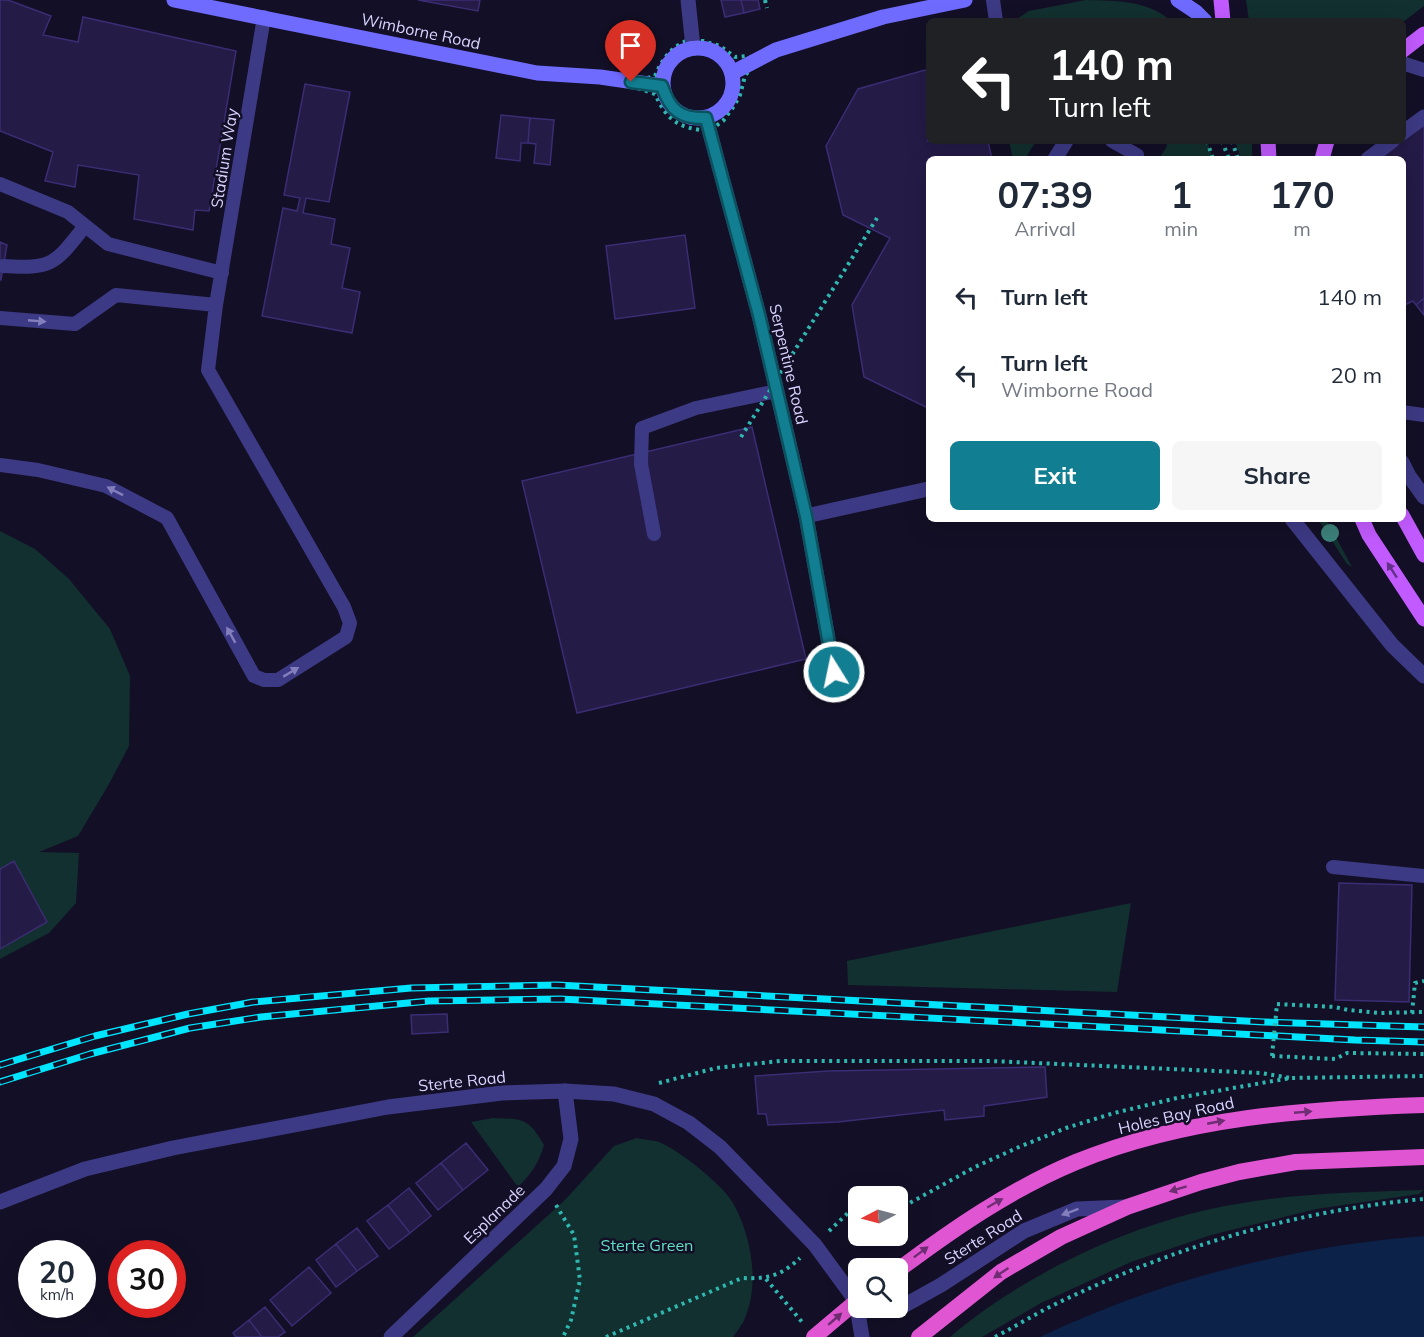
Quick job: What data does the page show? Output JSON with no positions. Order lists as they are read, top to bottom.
{
  "streets": {
    "highway": ["Holes Bay Road"],
    "main road": ["Wimborne Road"],
    "street": ["Serpentine Road", "Sterte Road", "Esplanade"],
    "lane": ["Stadium Way"]
  },
  "crossings": [
    ["Wimborne Road", "Stadium Way"],
    ["Wimborne Road", "Serpentine Road"],
    ["Sterte Road", "Esplanade"]
  ],
  "parks": ["Sterte Green"],
  "north": "left",
  "page": {
    "turn": ["140 m", "Turn left"],
    "eta": [
      "07:39",
      "Arrival",
      "1",
      "min",
      "170",
      "m"
    ],
    "list": [
      {
        "name": "Turn left",
        "value": "140 m"
      },
      {
        "name": "Turn left",
        "note": "Wimborne Road",
        "value": "20 m"
      }
    ],
    "buttons": ["Exit", "Share"],
    "speed": "20 km/h",
    "limit": "30"
  }
}
